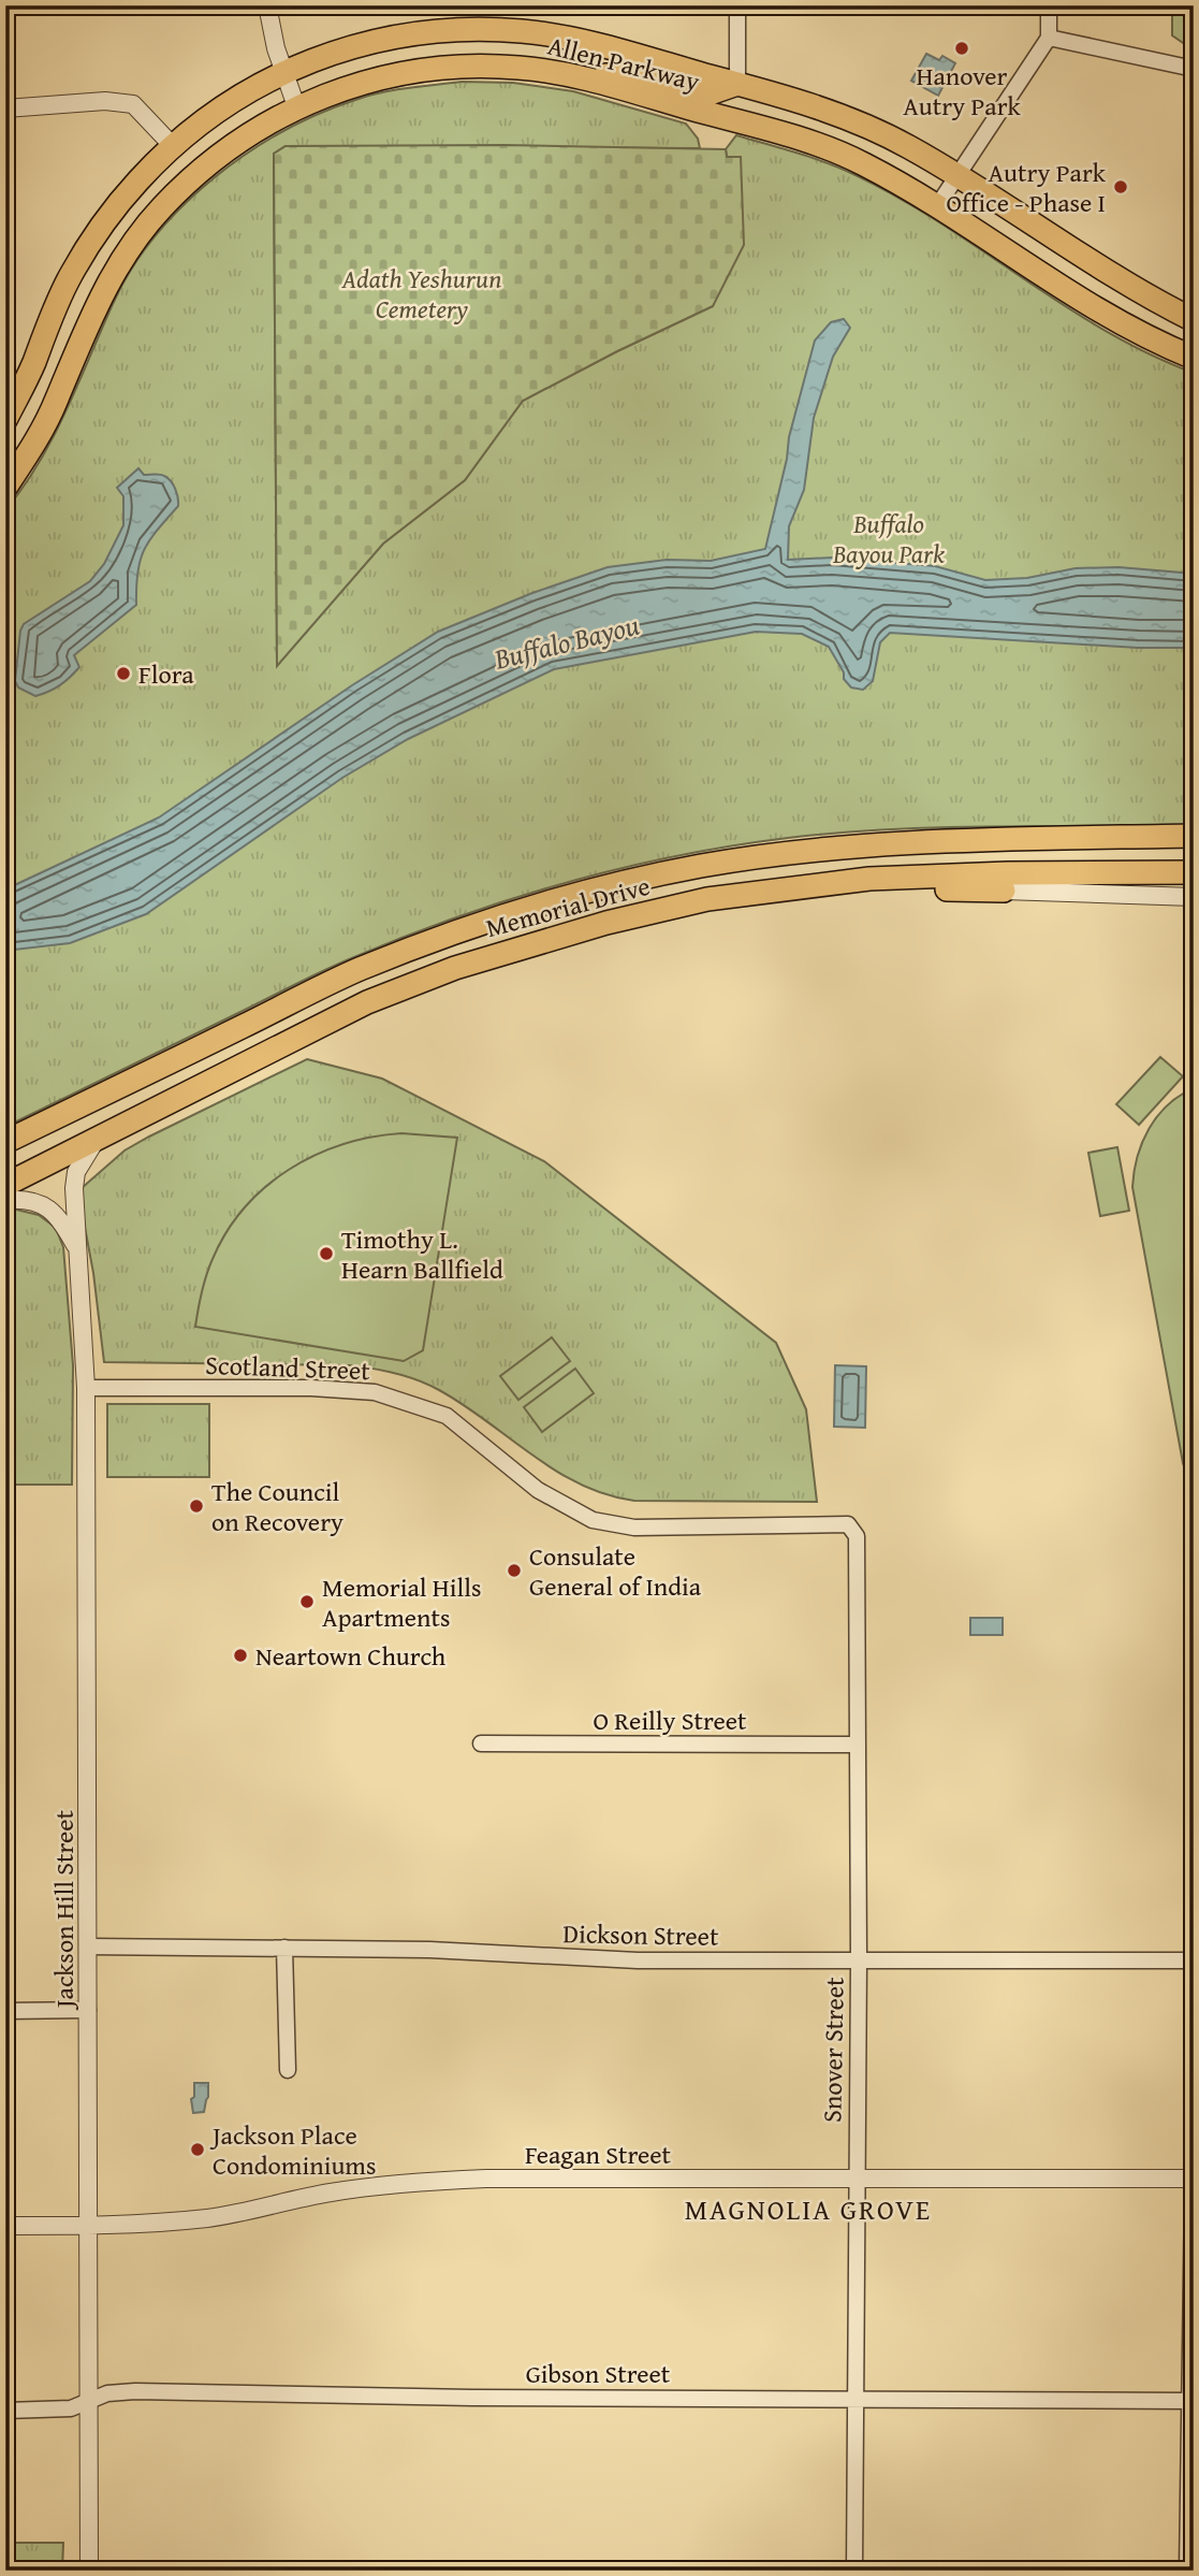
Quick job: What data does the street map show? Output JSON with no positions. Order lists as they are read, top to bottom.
{
  "streets": {
    "main road": ["Allen Parkway", "Memorial Drive"],
    "street": [
      "Scotland Street",
      "O Reilly Street",
      "Jackson Hill Street",
      "Dickson Street",
      "Snover Street",
      "Feagan Street",
      "Gibson Street"
    ]
  },
  "crossings": [
    ["Memorial Drive", "Jackson Hill Street"],
    ["Scotland Street", "Jackson Hill Street"],
    ["Scotland Street", "Snover Street"],
    ["O Reilly Street", "Snover Street"],
    ["Jackson Hill Street", "Dickson Street"],
    ["Jackson Hill Street", "Feagan Street"],
    ["Jackson Hill Street", "Gibson Street"],
    ["Dickson Street", "Snover Street"],
    ["Snover Street", "Feagan Street"],
    ["Snover Street", "Gibson Street"]
  ],
  "districts": ["MAGNOLIA GROVE"],
  "water": ["Buffalo Bayou"],
  "parks": ["Adath Yeshurun Cemetery", "Buffalo Bayou Park"],
  "places": [
    "Hanover Autry Park",
    "Autry Park Office - Phase I",
    "Flora",
    "Timothy L. Hearn Ballfield",
    "The Council on Recovery",
    "Consulate General of India",
    "Memorial Hills Apartments",
    "Neartown Church",
    "Jackson Place Condominiums"
  ]
}
